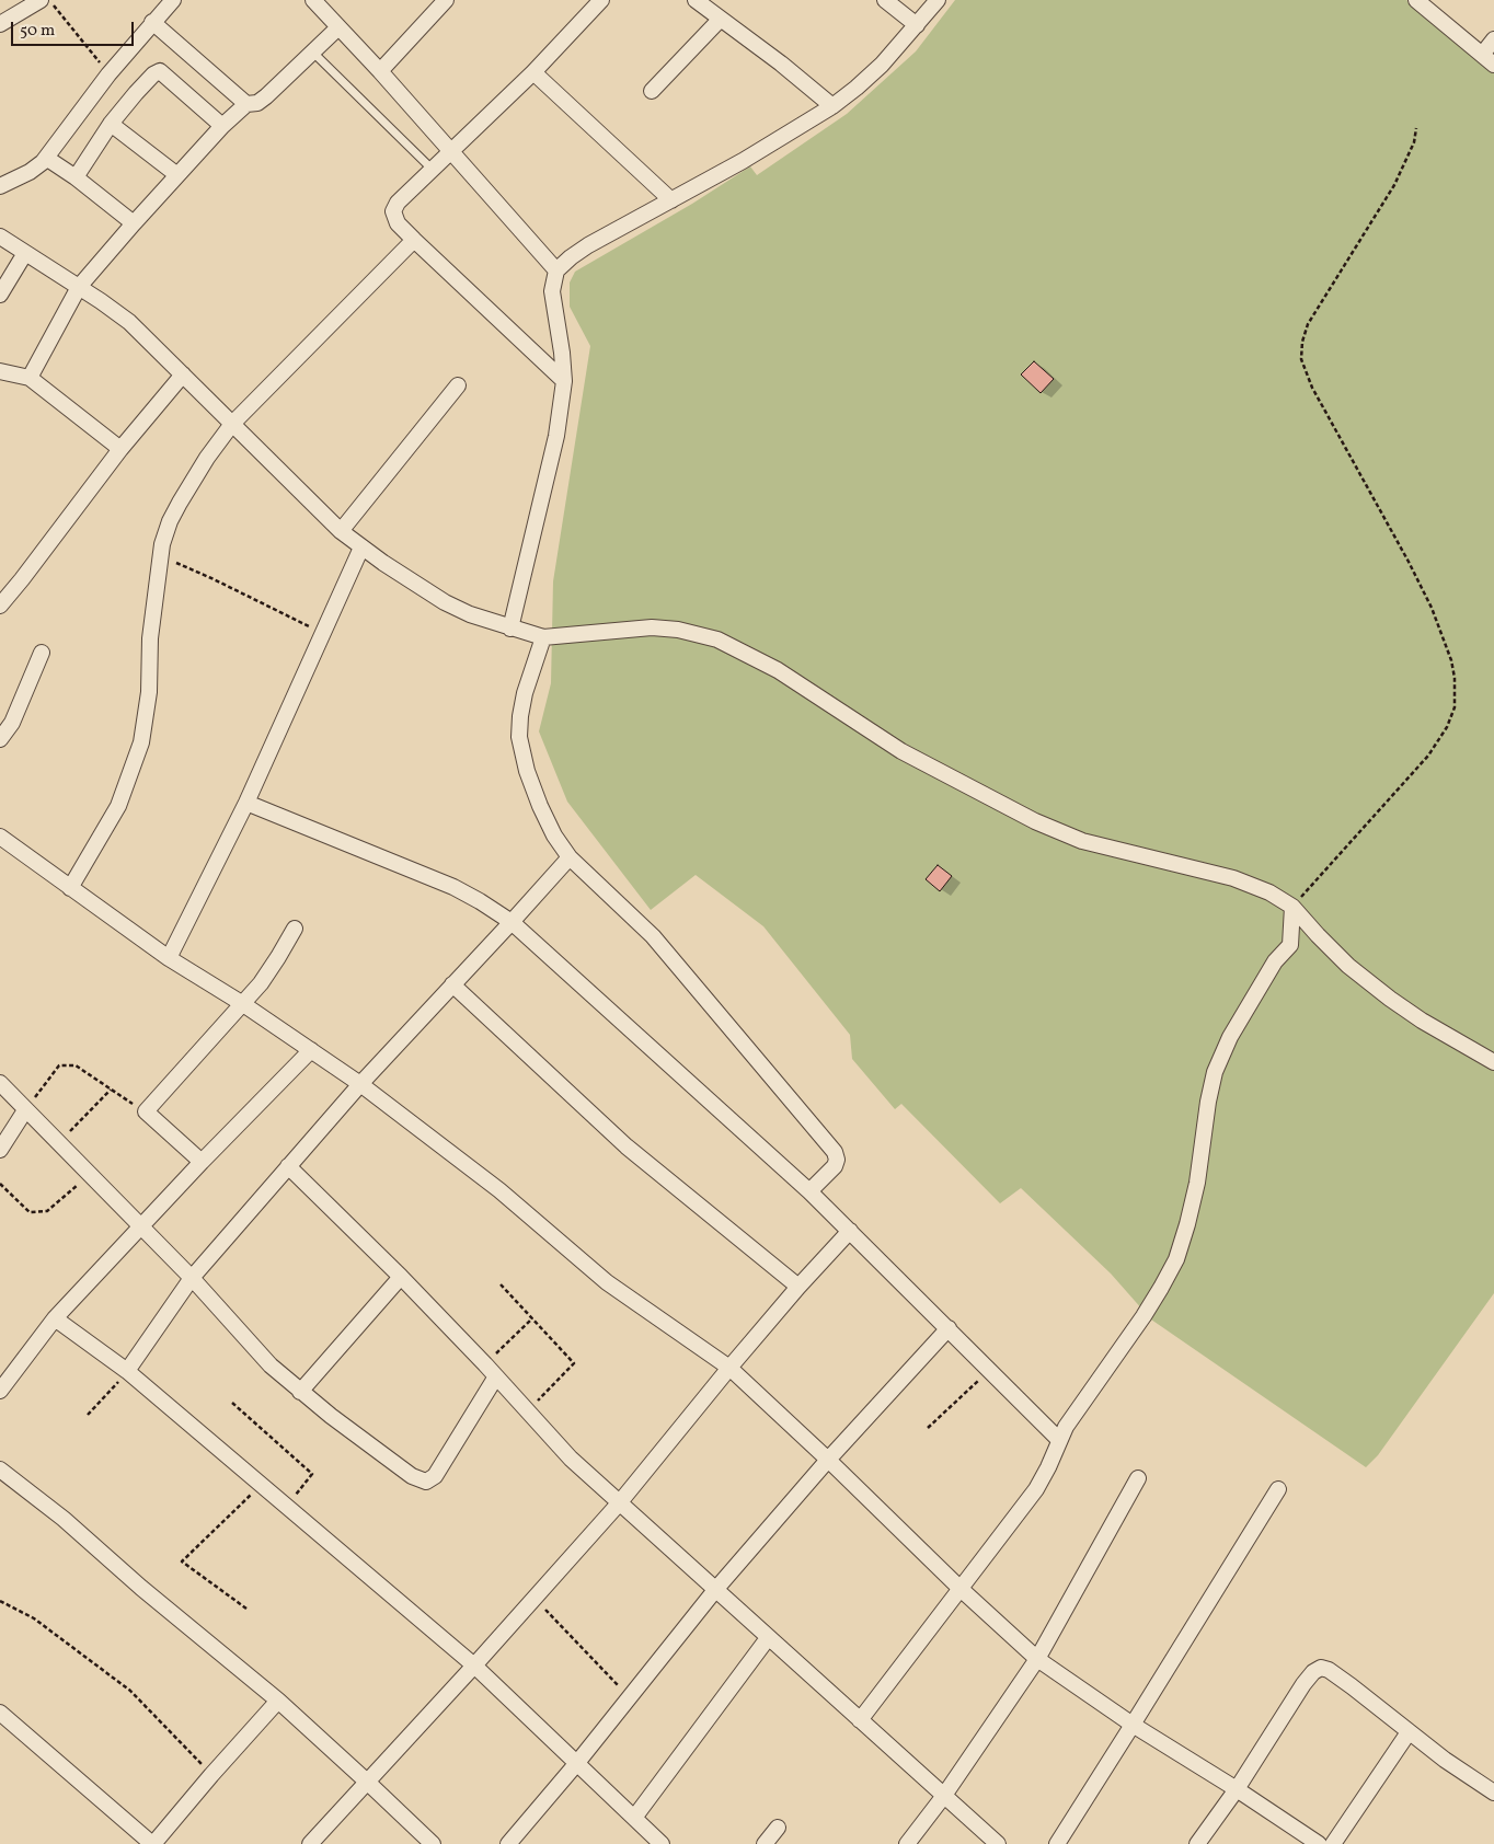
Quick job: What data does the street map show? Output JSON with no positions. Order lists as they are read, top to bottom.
{
  "scale_bar": "50 m"
}
